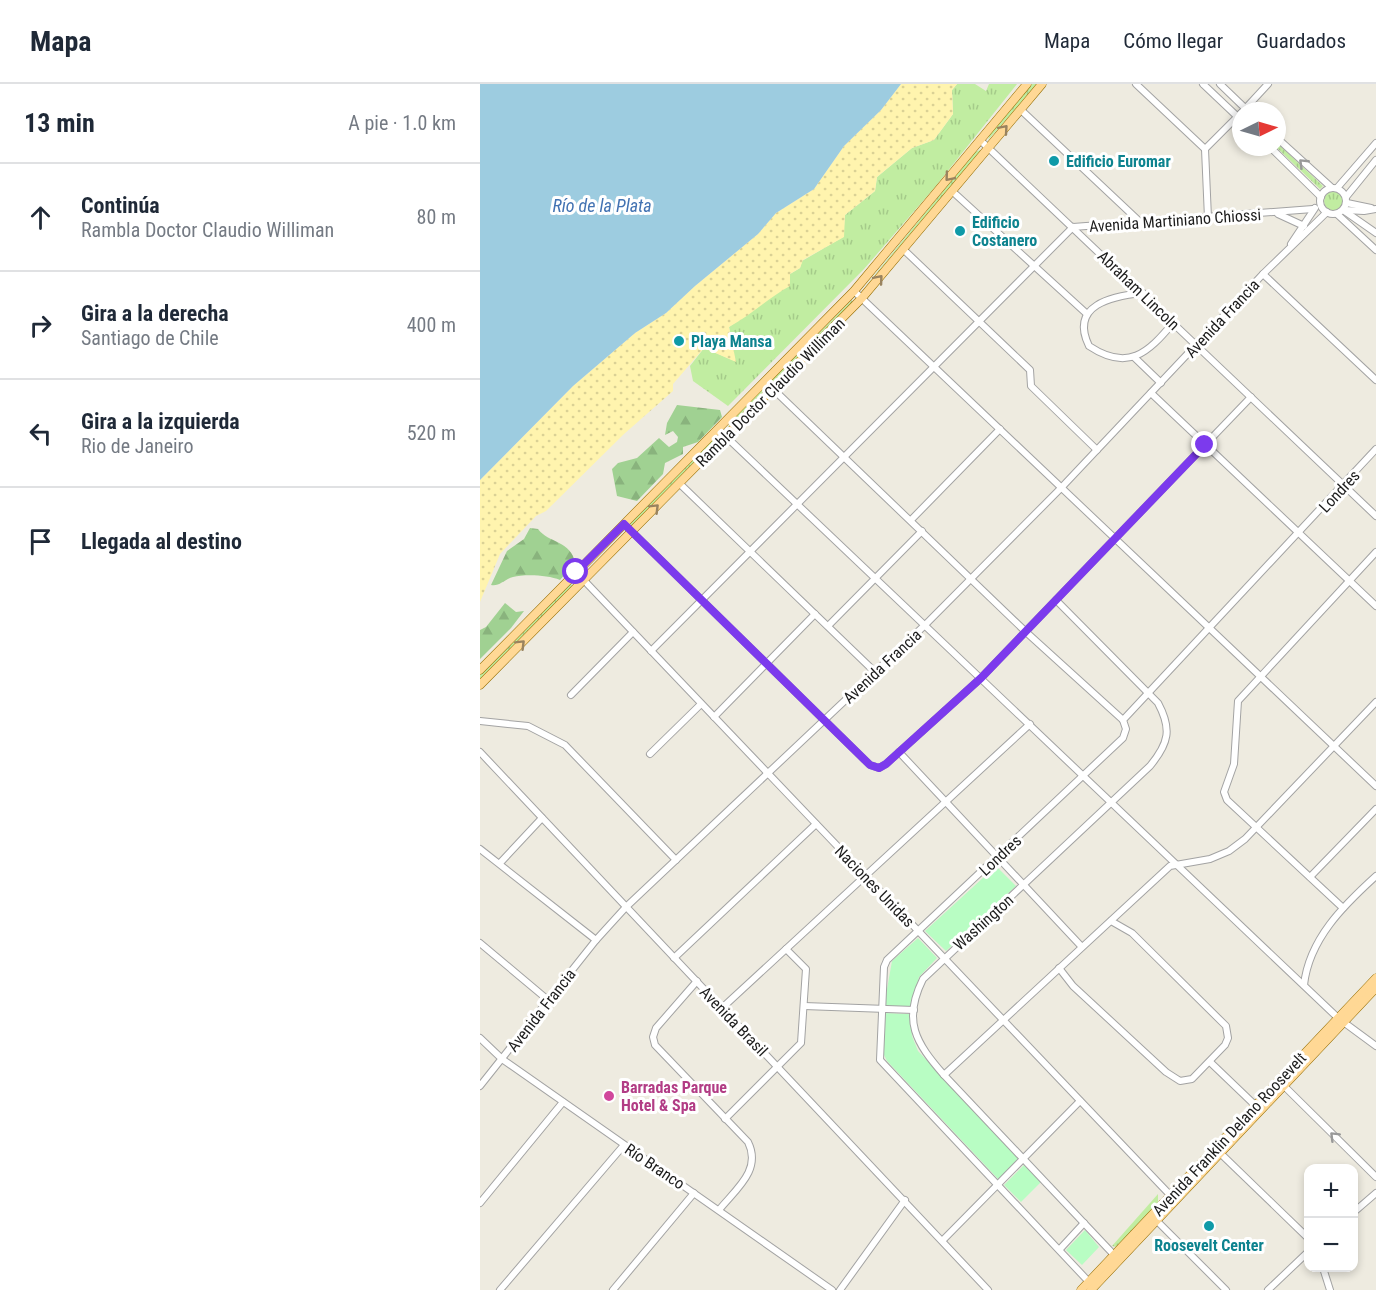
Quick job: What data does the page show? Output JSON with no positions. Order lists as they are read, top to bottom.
{
  "streets": {
    "main road": ["Rambla Doctor Claudio Williman", "Avenida Franklin Delano Roosevelt"],
    "street": [
      "Avenida Martiniano Chiossi",
      "Abraham Lincoln",
      "Avenida Francia",
      "Londres",
      "Naciones Unidas",
      "Washington",
      "Avenida Brasil",
      "Río Branco"
    ]
  },
  "crossings": [
    ["Avenida Martiniano Chiossi", "Abraham Lincoln"],
    ["Avenida Martiniano Chiossi", "Avenida Francia"],
    ["Abraham Lincoln", "Avenida Francia"],
    ["Abraham Lincoln", "Rambla Doctor Claudio Williman"],
    ["Abraham Lincoln", "Londres"],
    ["Avenida Francia", "Naciones Unidas"],
    ["Avenida Francia", "Avenida Brasil"],
    ["Avenida Francia", "Río Branco"],
    ["Rambla Doctor Claudio Williman", "Naciones Unidas"],
    ["Londres", "Naciones Unidas"],
    ["Londres", "Washington"],
    ["Londres", "Avenida Franklin Delano Roosevelt"],
    ["Naciones Unidas", "Washington"],
    ["Naciones Unidas", "Avenida Franklin Delano Roosevelt"],
    ["Washington", "Avenida Franklin Delano Roosevelt"]
  ],
  "water": ["Río de la Plata"],
  "places": [
    "Edificio Euromar",
    "Edificio Costanero",
    "Playa Mansa",
    "Barradas Parque Hotel & Spa",
    "Roosevelt Center"
  ],
  "north": "right",
  "page": {
    "header": "Mapa",
    "nav": ["Mapa", "Cómo llegar", "Guardados"],
    "heading": ["13 min", "A pie · 1.0 km"],
    "list": [
      ["Continúa", "Rambla Doctor Claudio Williman", "80 m"],
      ["Gira a la derecha", "Santiago de Chile", "400 m"],
      ["Gira a la izquierda", "Rio de Janeiro", "520 m"],
      "Llegada al destino"
    ],
    "map_buttons": ["+", "−"]
  }
}
